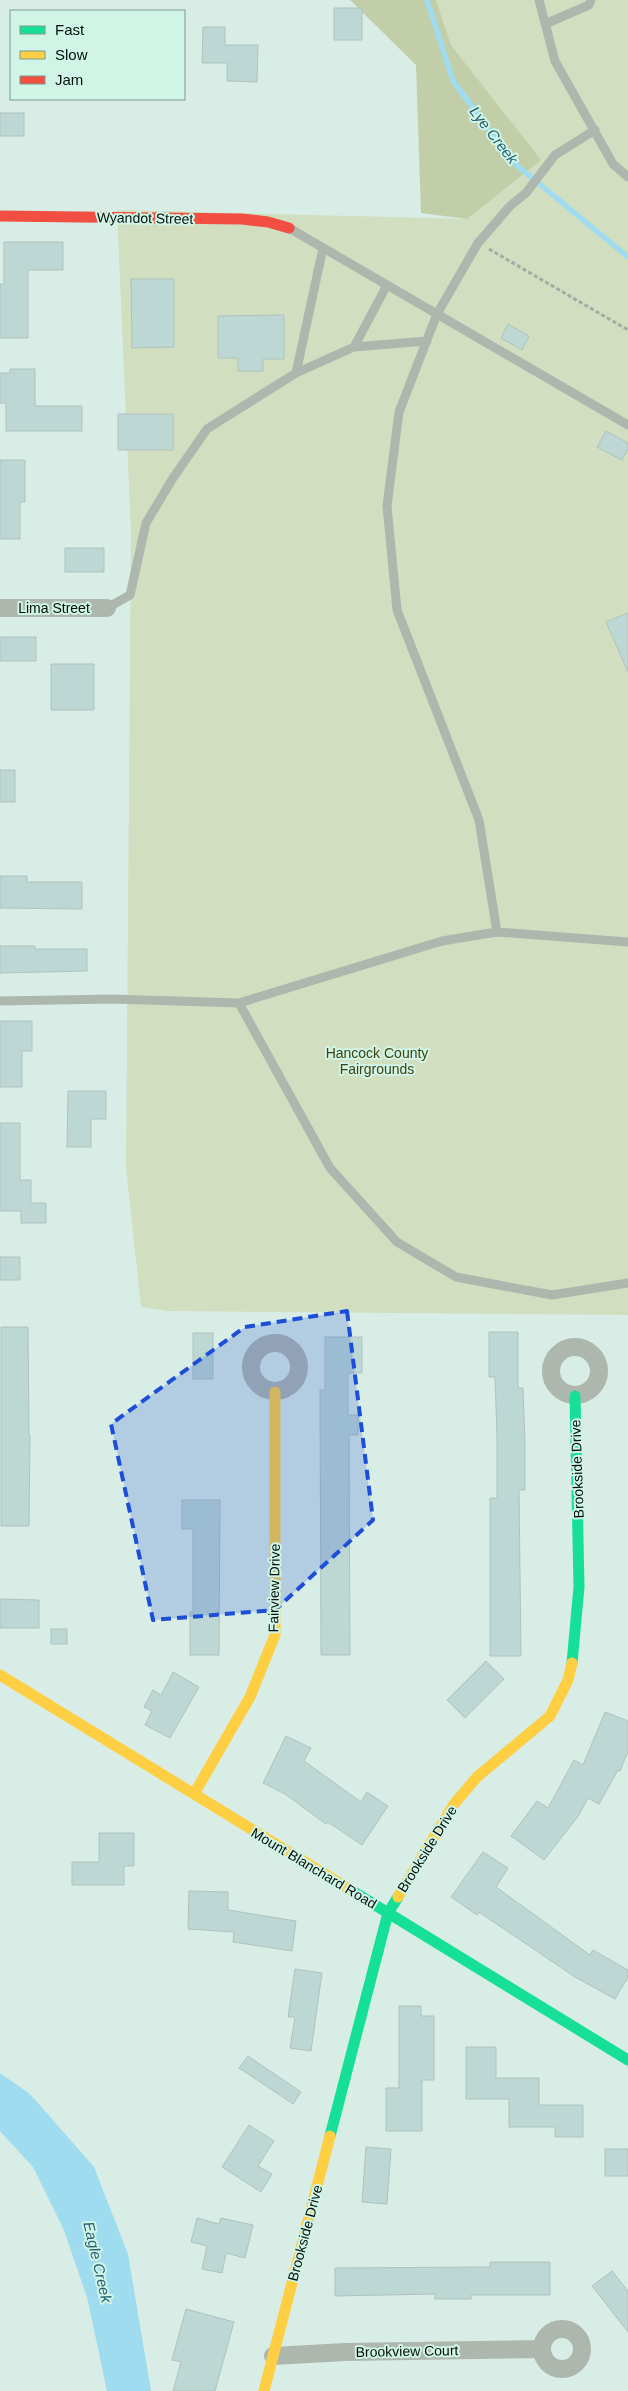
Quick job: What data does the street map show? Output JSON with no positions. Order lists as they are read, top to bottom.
{
  "streets": {
    "street": [
      "Wyandot Street",
      "Lima Street",
      "Brookside Drive",
      "Fairview Drive",
      "Mount Blanchard Road",
      "Brookview Court"
    ]
  },
  "crossings": [
    ["Brookside Drive", "Mount Blanchard Road"],
    ["Brookside Drive", "Brookview Court"],
    ["Fairview Drive", "Mount Blanchard Road"]
  ],
  "water": ["Lye Creek", "Eagle Creek"],
  "parks": ["Hancock County Fairgrounds"],
  "legend": ["Fast", "Slow", "Jam"]
}
